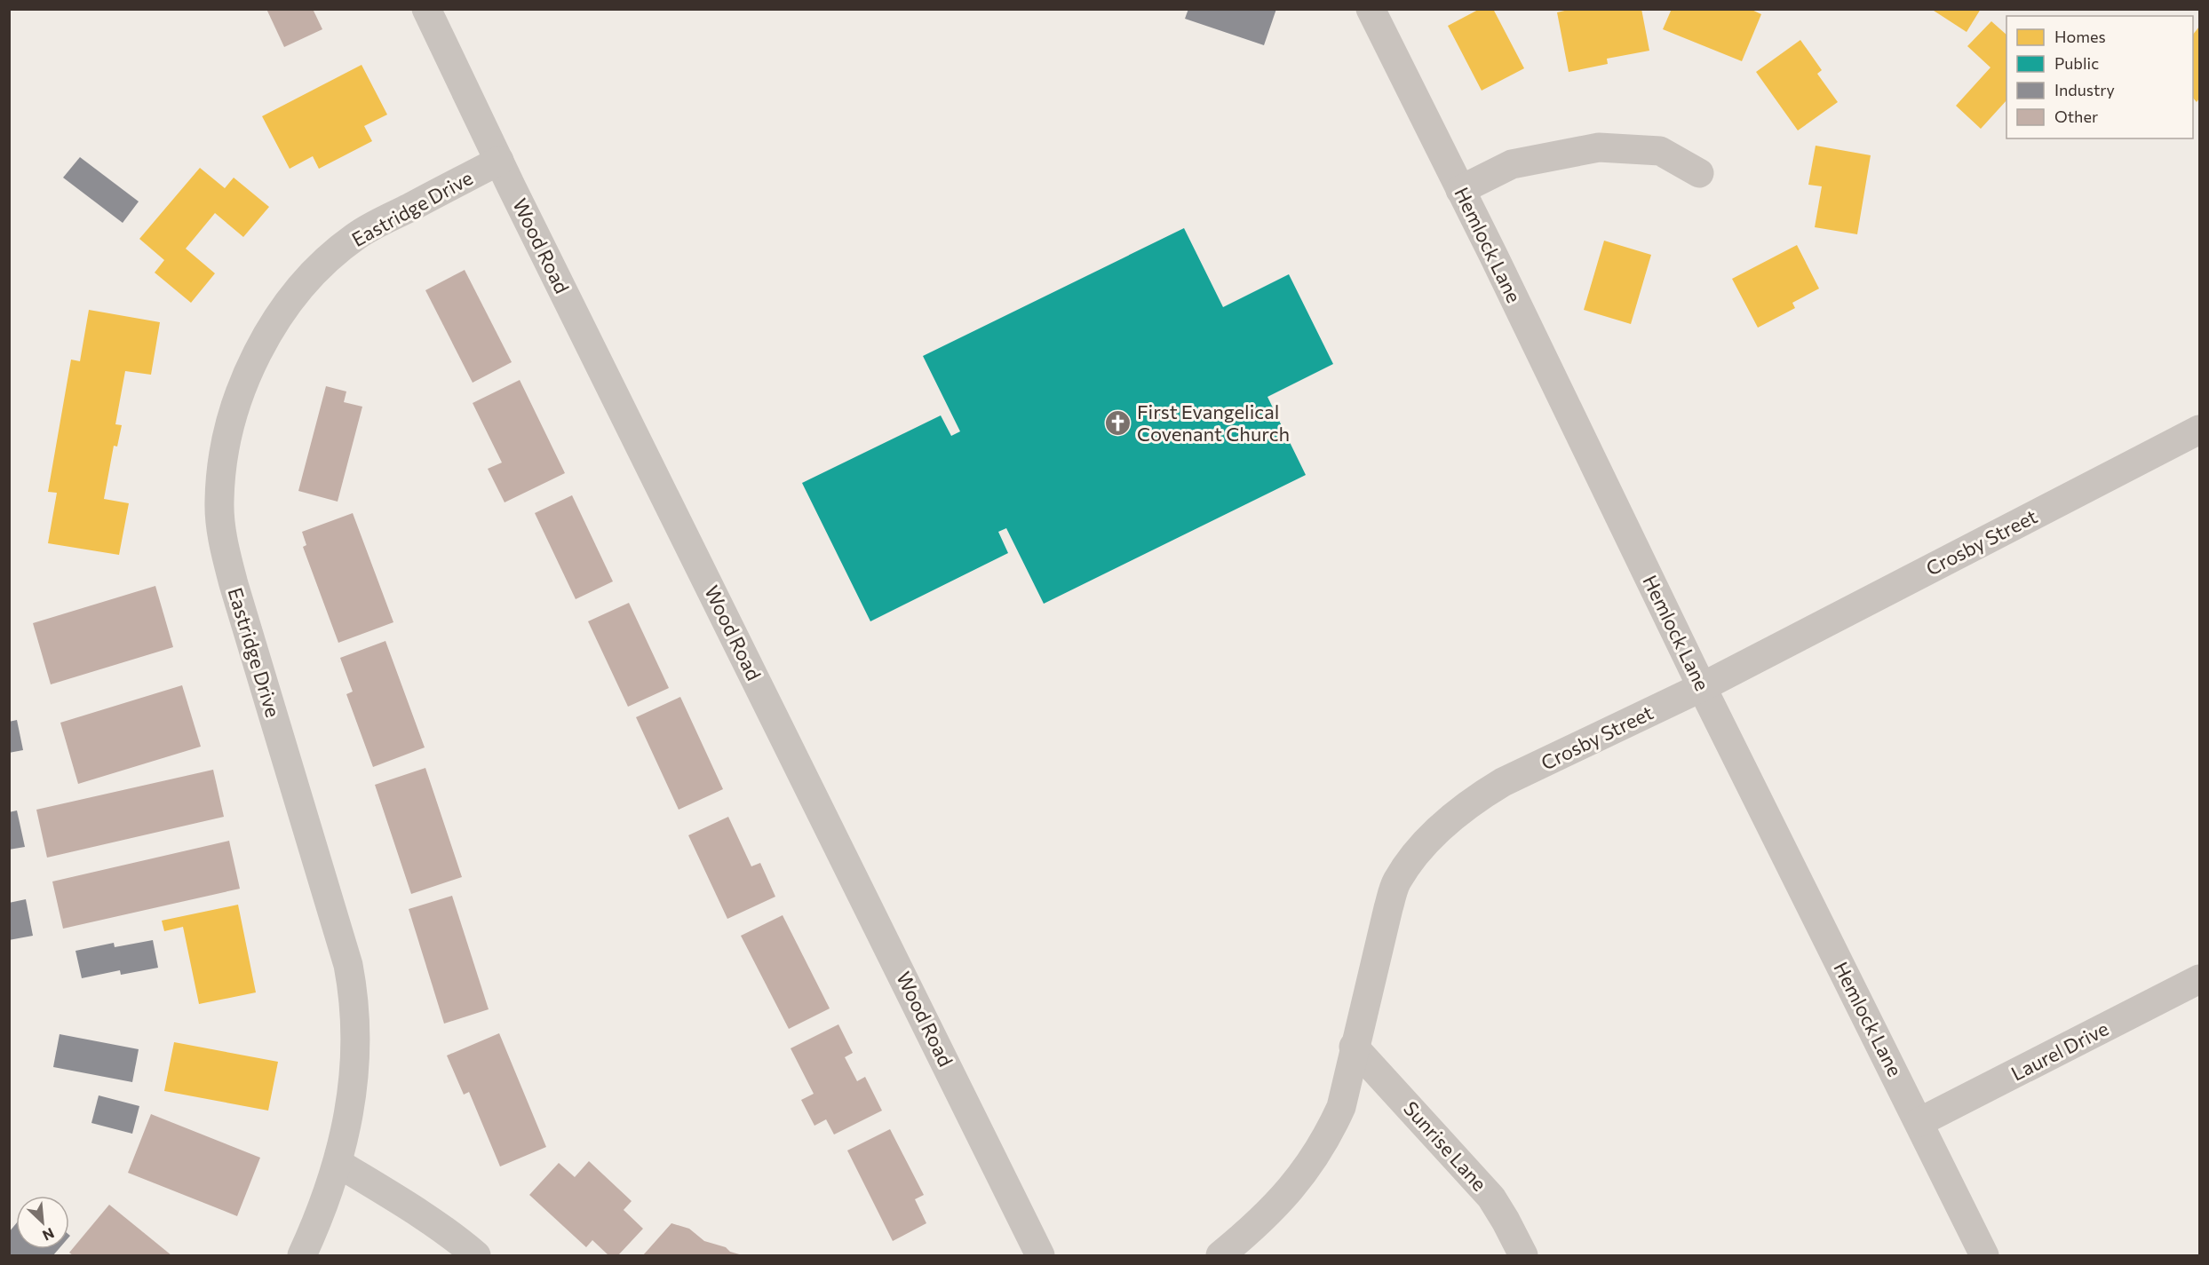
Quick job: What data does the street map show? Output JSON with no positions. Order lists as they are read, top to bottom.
{
  "streets": {
    "street": [
      "Eastridge Drive",
      "Hemlock Lane",
      "Wood Road",
      "Crosby Street",
      "Laurel Drive",
      "Sunrise Lane"
    ]
  },
  "crossings": [
    ["Eastridge Drive", "Wood Road"],
    ["Hemlock Lane", "Crosby Street"],
    ["Hemlock Lane", "Laurel Drive"],
    ["Crosby Street", "Sunrise Lane"]
  ],
  "places": {
    "church": ["First Evangelical Covenant Church"]
  },
  "legend": [
    "Homes",
    "Public",
    "Industry",
    "Other"
  ],
  "north": "bottom right"
}
